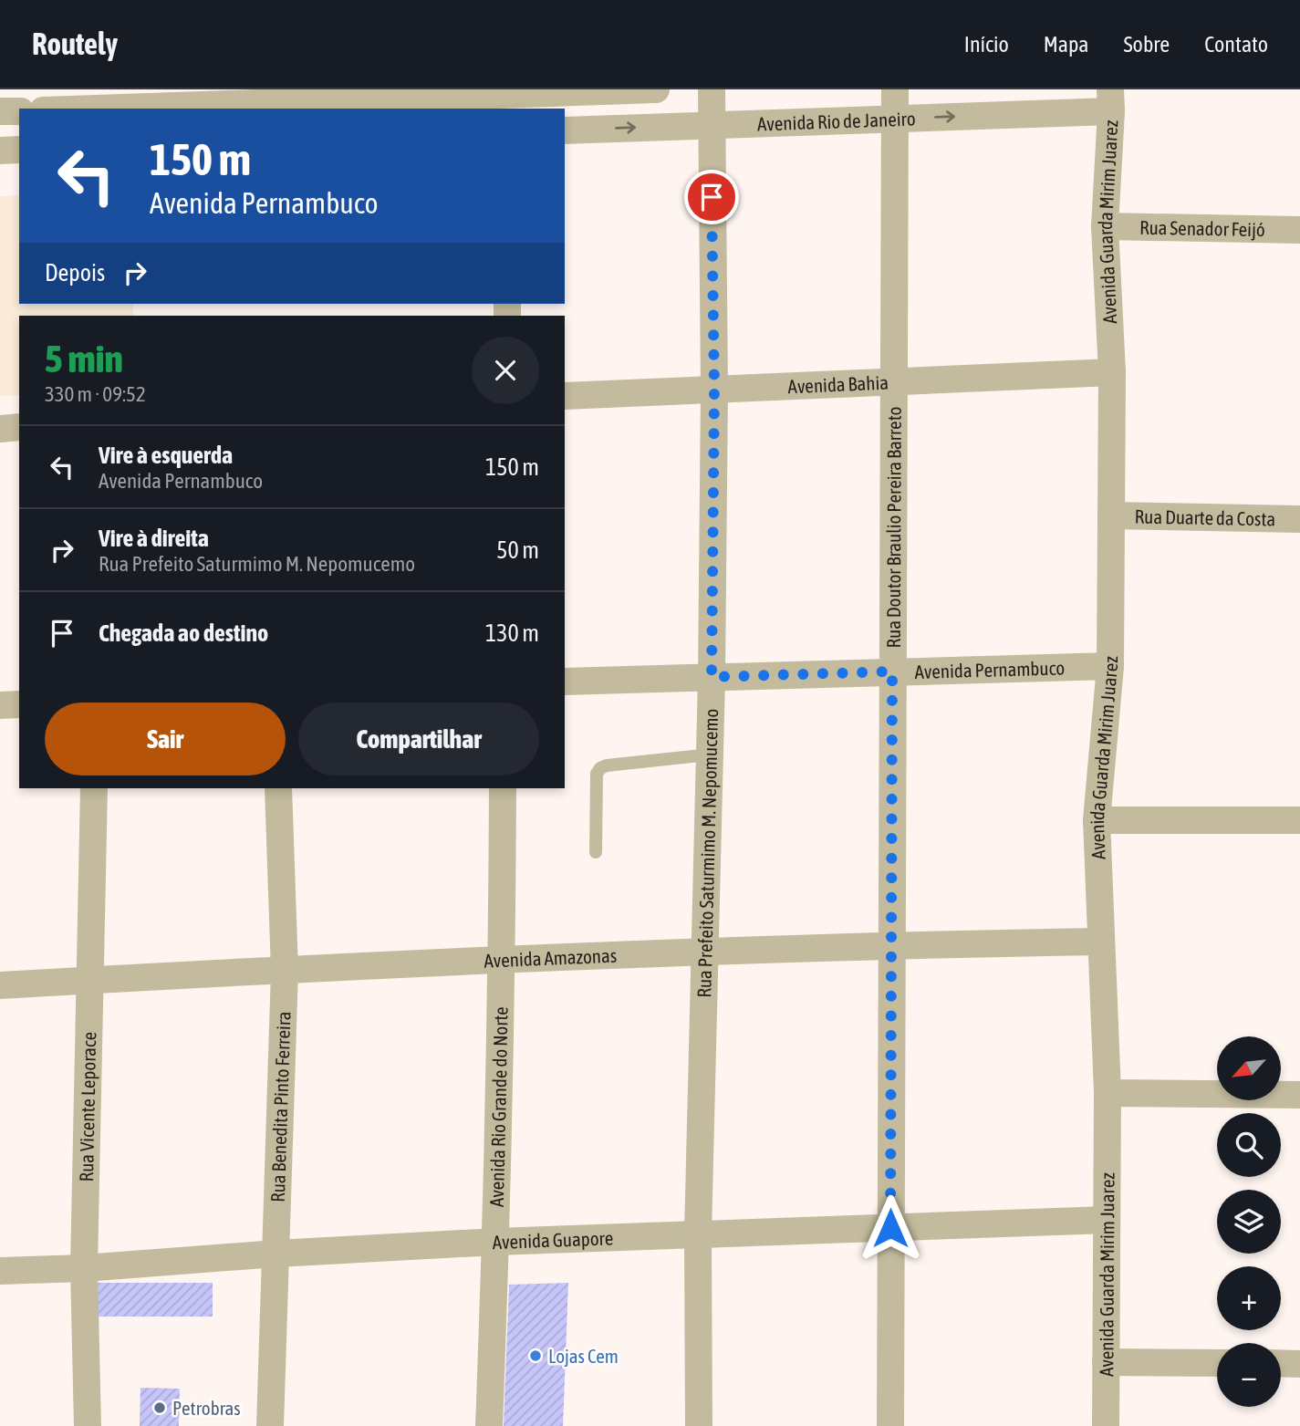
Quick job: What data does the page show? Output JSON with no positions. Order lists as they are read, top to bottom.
{
  "streets": {
    "street": [
      "Avenida Rio de Janeiro",
      "Avenida Guarda Mirim Juarez",
      "Rua Senador Feijó",
      "Avenida Bahia",
      "Rua Duarte da Costa",
      "Rua Doutor Braulio Pereira Barreto",
      "Avenida Pernambuco",
      "Rua Prefeito Saturmimo M. Nepomucemo",
      "Avenida Amazonas",
      "Rua Vicente Leporace",
      "Rua Benedita Pinto Ferreira",
      "Avenida Rio Grande do Norte",
      "Avenida Guapore"
    ]
  },
  "crossings": [
    ["Avenida Rio de Janeiro", "Avenida Guarda Mirim Juarez"],
    ["Avenida Rio de Janeiro", "Rua Doutor Braulio Pereira Barreto"],
    ["Avenida Rio de Janeiro", "Rua Prefeito Saturmimo M. Nepomucemo"],
    ["Avenida Guarda Mirim Juarez", "Rua Senador Feijó"],
    ["Avenida Guarda Mirim Juarez", "Avenida Bahia"],
    ["Avenida Guarda Mirim Juarez", "Rua Duarte da Costa"],
    ["Avenida Guarda Mirim Juarez", "Avenida Pernambuco"],
    ["Avenida Guarda Mirim Juarez", "Avenida Amazonas"],
    ["Avenida Guarda Mirim Juarez", "Avenida Guapore"],
    ["Avenida Bahia", "Rua Doutor Braulio Pereira Barreto"],
    ["Avenida Bahia", "Rua Prefeito Saturmimo M. Nepomucemo"],
    ["Rua Doutor Braulio Pereira Barreto", "Avenida Pernambuco"],
    ["Rua Doutor Braulio Pereira Barreto", "Avenida Amazonas"],
    ["Rua Doutor Braulio Pereira Barreto", "Avenida Guapore"],
    ["Avenida Pernambuco", "Rua Prefeito Saturmimo M. Nepomucemo"],
    ["Rua Prefeito Saturmimo M. Nepomucemo", "Avenida Amazonas"],
    ["Rua Prefeito Saturmimo M. Nepomucemo", "Avenida Guapore"],
    ["Avenida Amazonas", "Rua Vicente Leporace"],
    ["Avenida Amazonas", "Rua Benedita Pinto Ferreira"],
    ["Avenida Amazonas", "Avenida Rio Grande do Norte"],
    ["Rua Vicente Leporace", "Avenida Guapore"],
    ["Rua Benedita Pinto Ferreira", "Avenida Guapore"],
    ["Avenida Rio Grande do Norte", "Avenida Guapore"]
  ],
  "one_way": ["Avenida Rio de Janeiro"],
  "places": ["Lojas Cem", "Petrobras"],
  "north": "bottom left",
  "page": {
    "header": "Routely",
    "nav": [
      "Início",
      "Mapa",
      "Sobre",
      "Contato"
    ],
    "turn": ["150 m", "Avenida Pernambuco"],
    "then": "Depois",
    "heading": ["5 min", "330 m · 09:52"],
    "list": [
      {
        "name": "Vire à esquerda",
        "note": "Avenida Pernambuco",
        "value": "150 m"
      },
      {
        "name": "Vire à direita",
        "note": "Rua Prefeito Saturmimo M. Nepomucemo",
        "value": "50 m"
      },
      {
        "name": "Chegada ao destino",
        "value": "130 m"
      }
    ],
    "buttons": ["Sair", "Compartilhar"],
    "map_buttons": ["+", "−"]
  }
}
